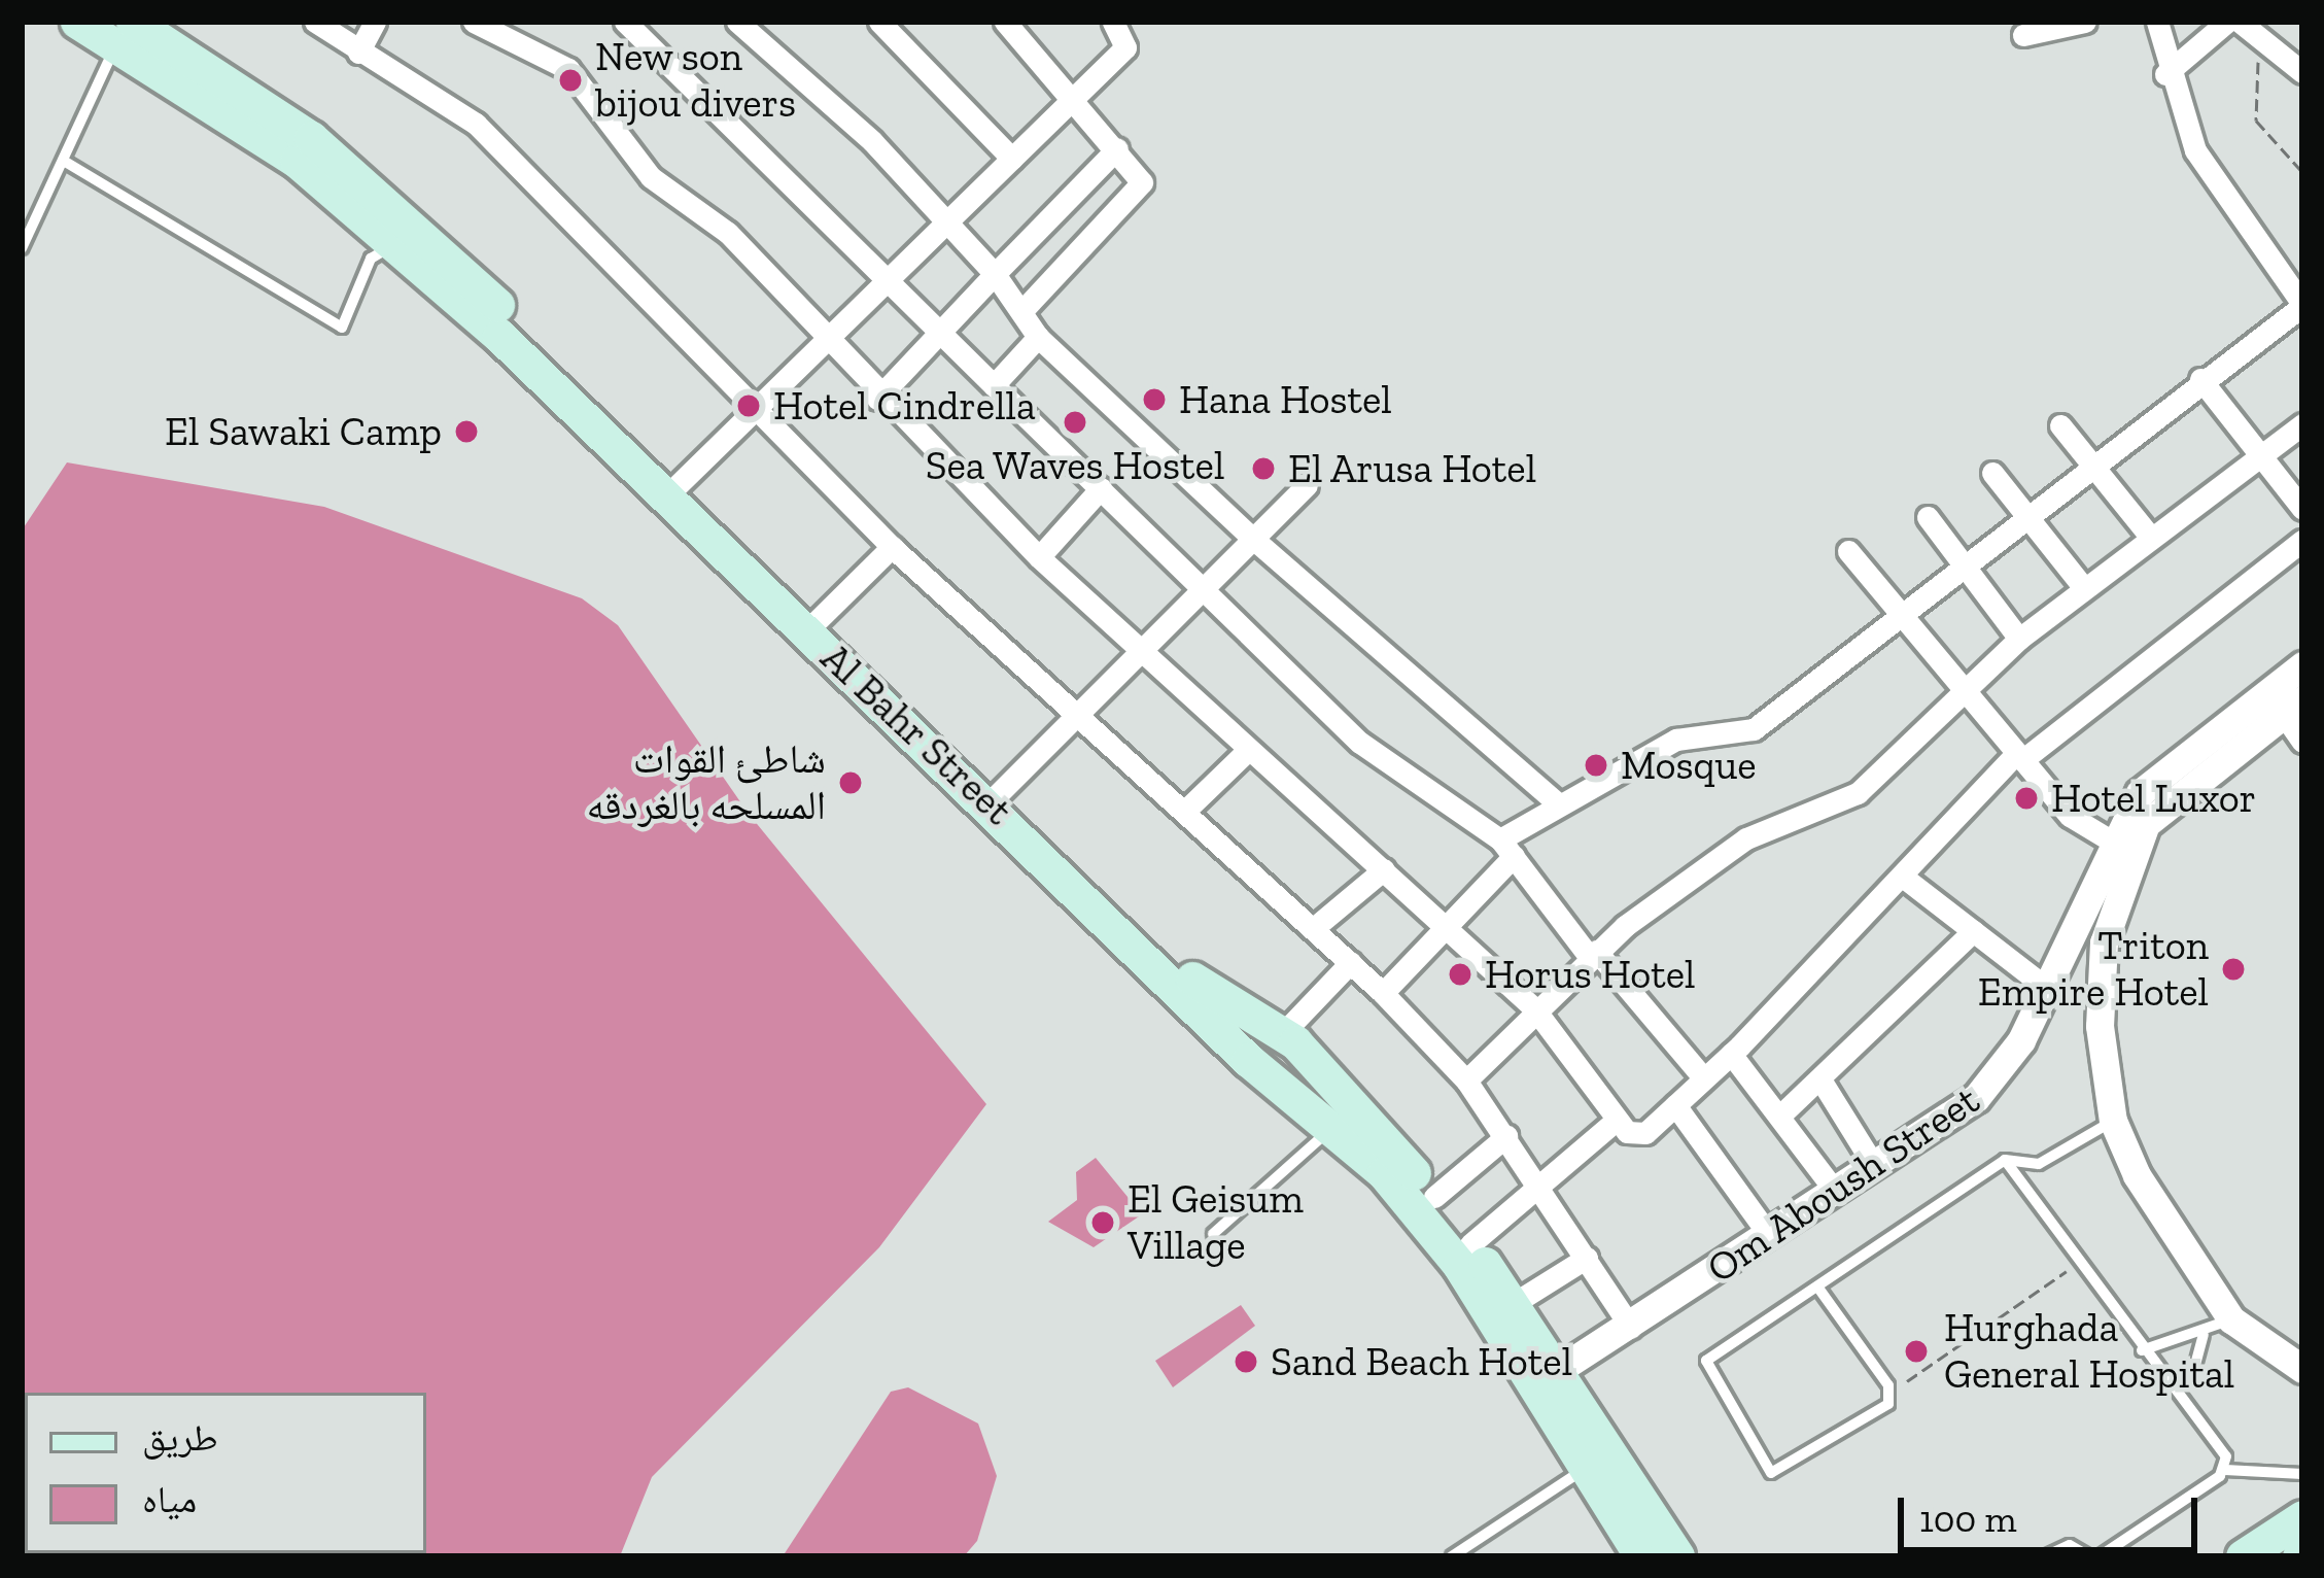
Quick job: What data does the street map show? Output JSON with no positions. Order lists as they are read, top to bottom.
{
  "streets": {
    "main road": ["Al Bahr Street"],
    "street": ["Om Aboush Street"]
  },
  "crossings": [
    ["Al Bahr Street", "Om Aboush Street"]
  ],
  "places": [
    "New son bijou divers",
    "Hana Hostel",
    "Hotel Cindrella",
    "Sea Waves Hostel",
    "El Sawaki Camp",
    "El Arusa Hotel",
    "Mosque",
    "شاطئ القوات المسلحه بالغردقه",
    "Hotel Luxor",
    "Triton Empire Hotel",
    "Horus Hotel",
    "El Geisum Village",
    "Hurghada General Hospital",
    "Sand Beach Hotel"
  ],
  "legend": ["طريق", "مياه"],
  "scale_bar": "100 m"
}
